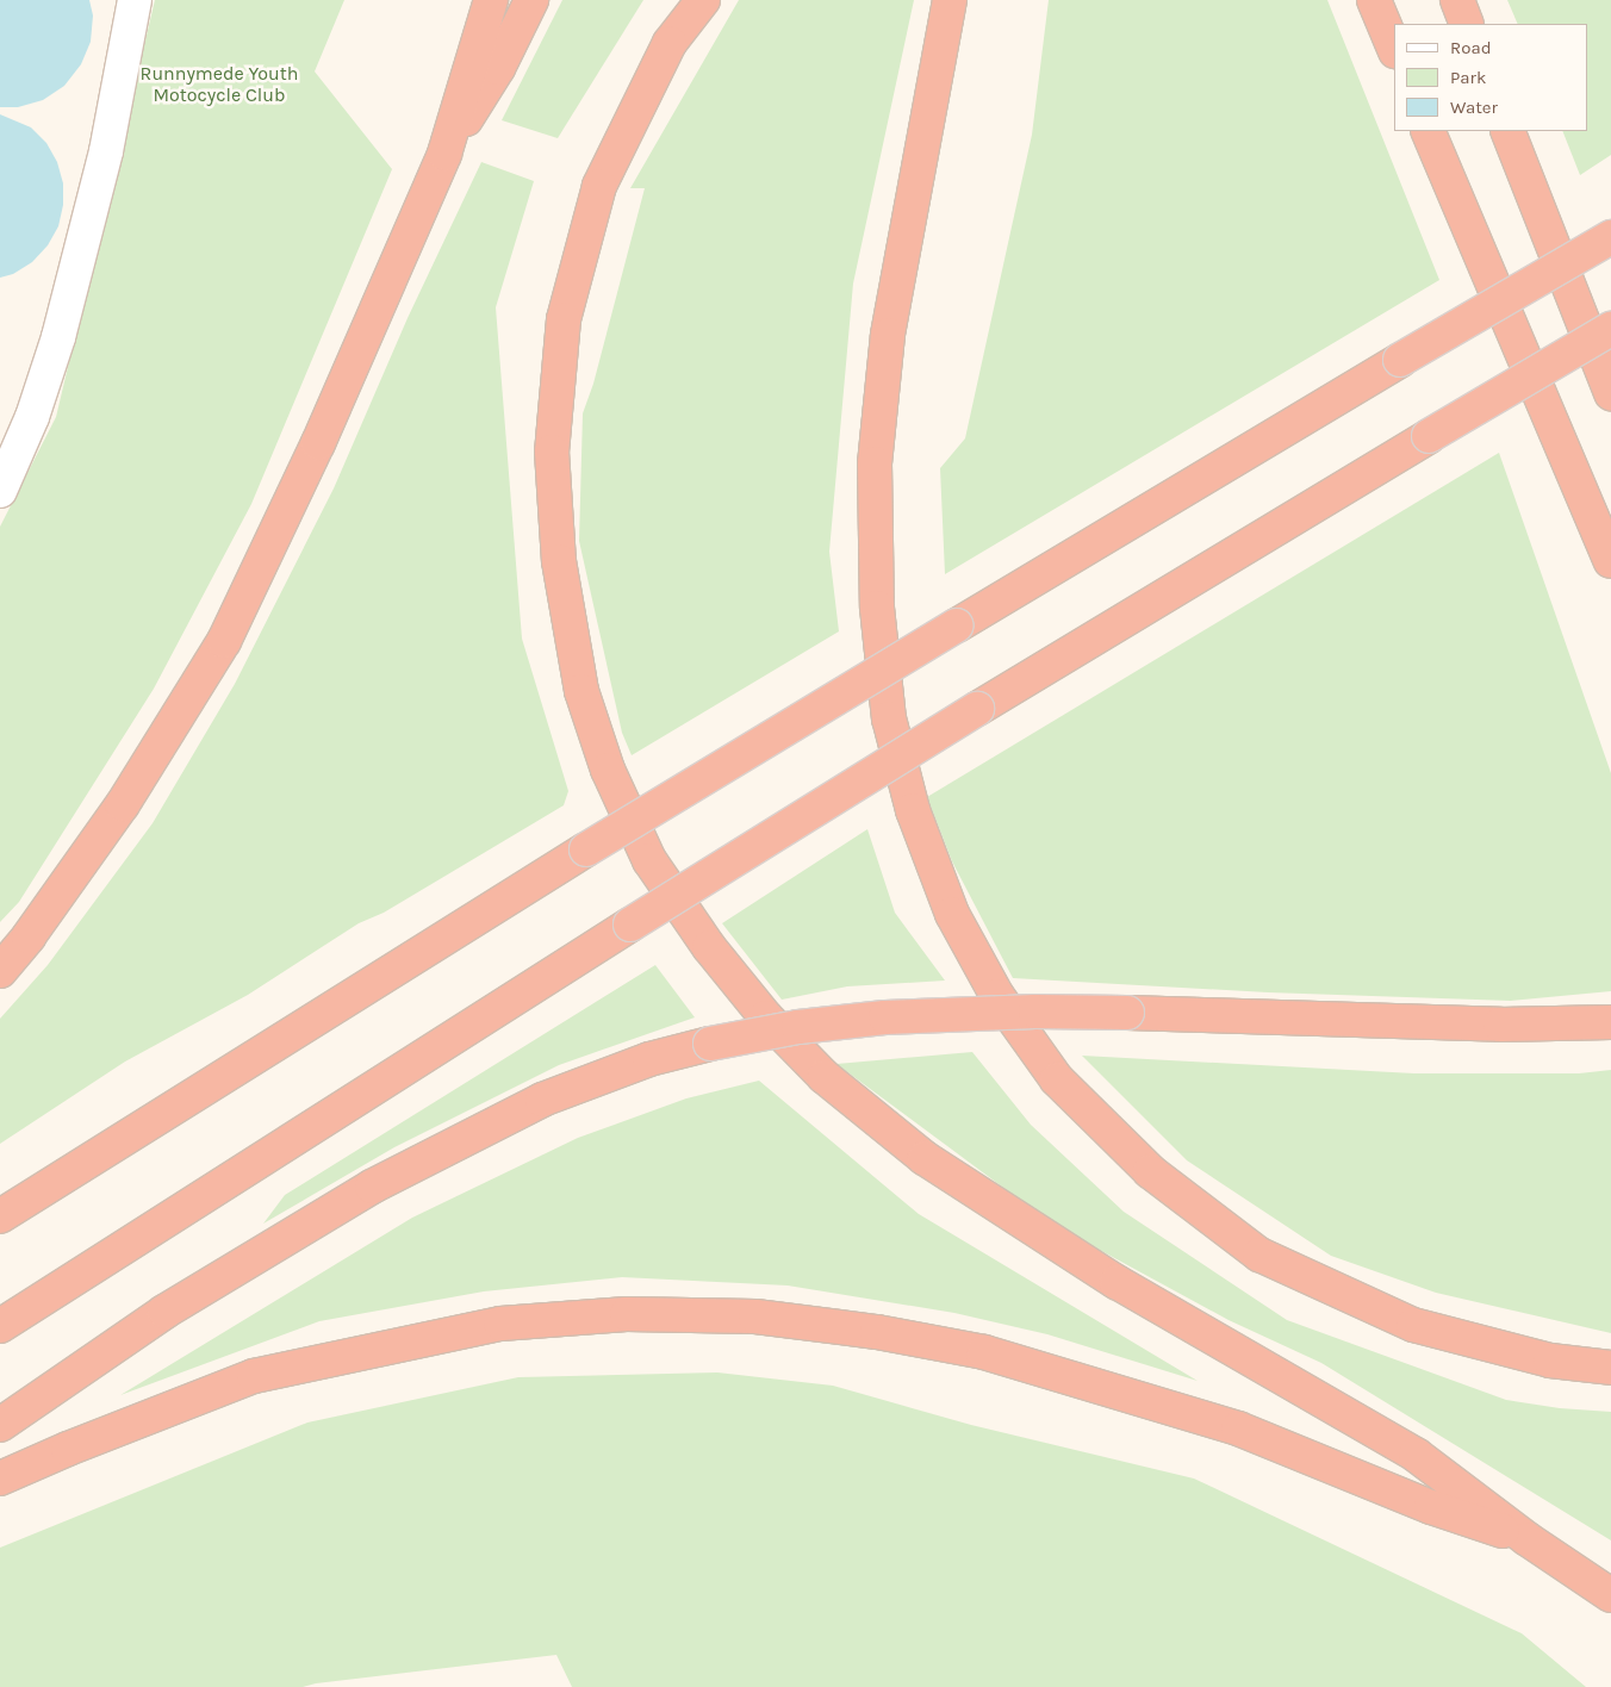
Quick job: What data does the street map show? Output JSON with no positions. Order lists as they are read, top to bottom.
{
  "parks": ["Runnymede Youth Motocycle Club"],
  "legend": ["Road", "Park", "Water"]
}
